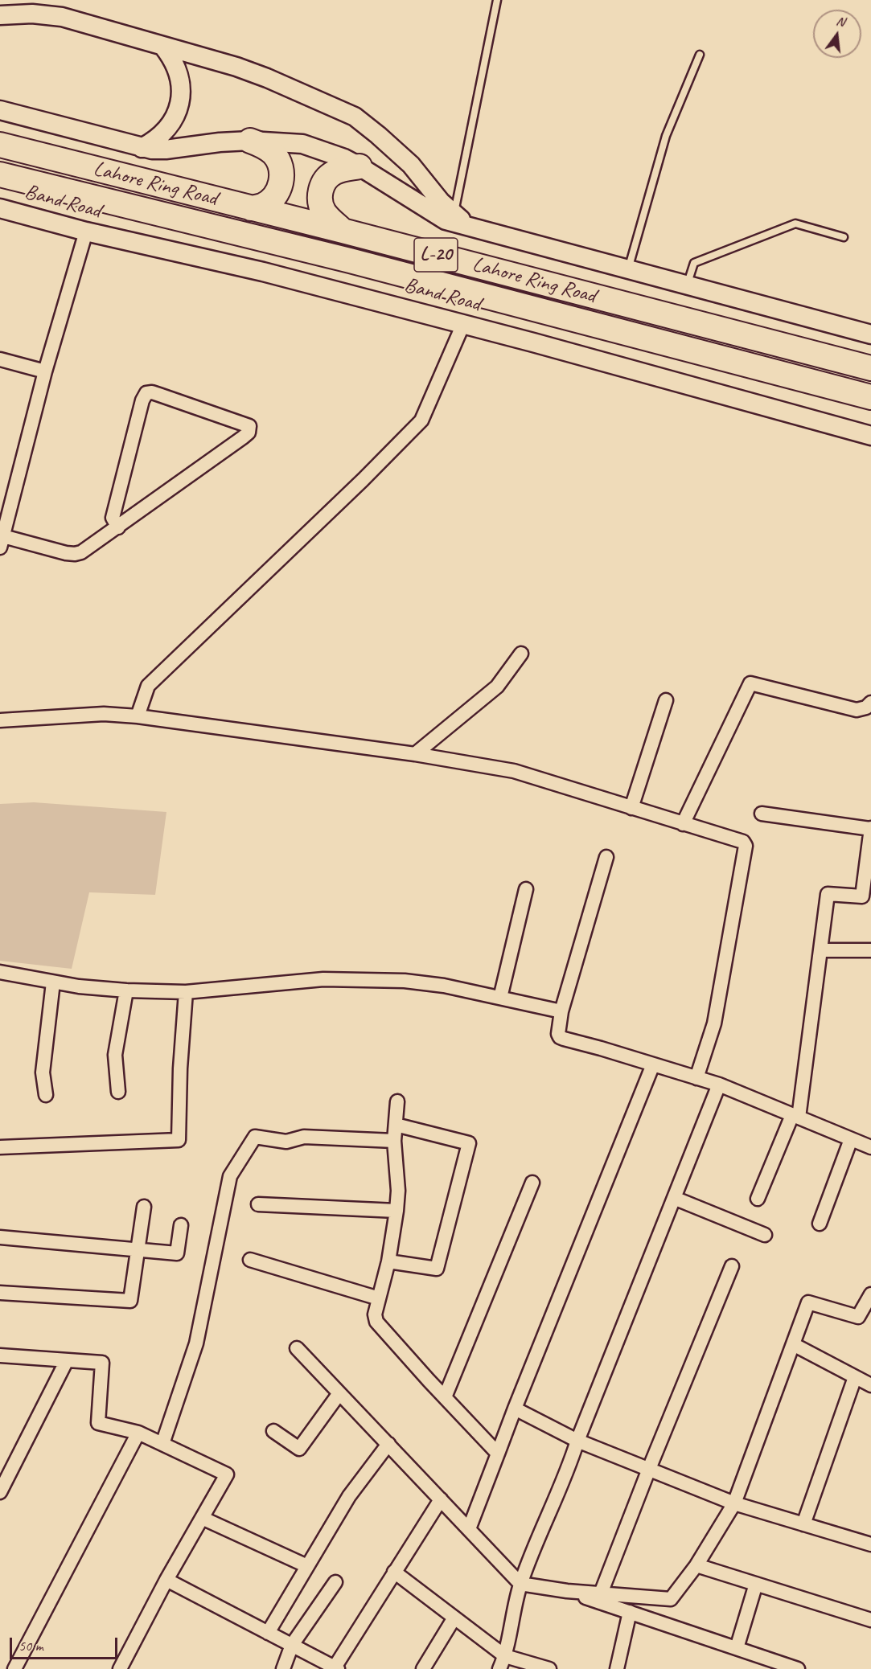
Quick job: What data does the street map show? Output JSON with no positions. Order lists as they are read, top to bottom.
{
  "streets": {
    "highway": ["Lahore Ring Road", "L-20"],
    "main road": ["Band Road"]
  },
  "scale_bar": "50 m",
  "north": "top"
}
